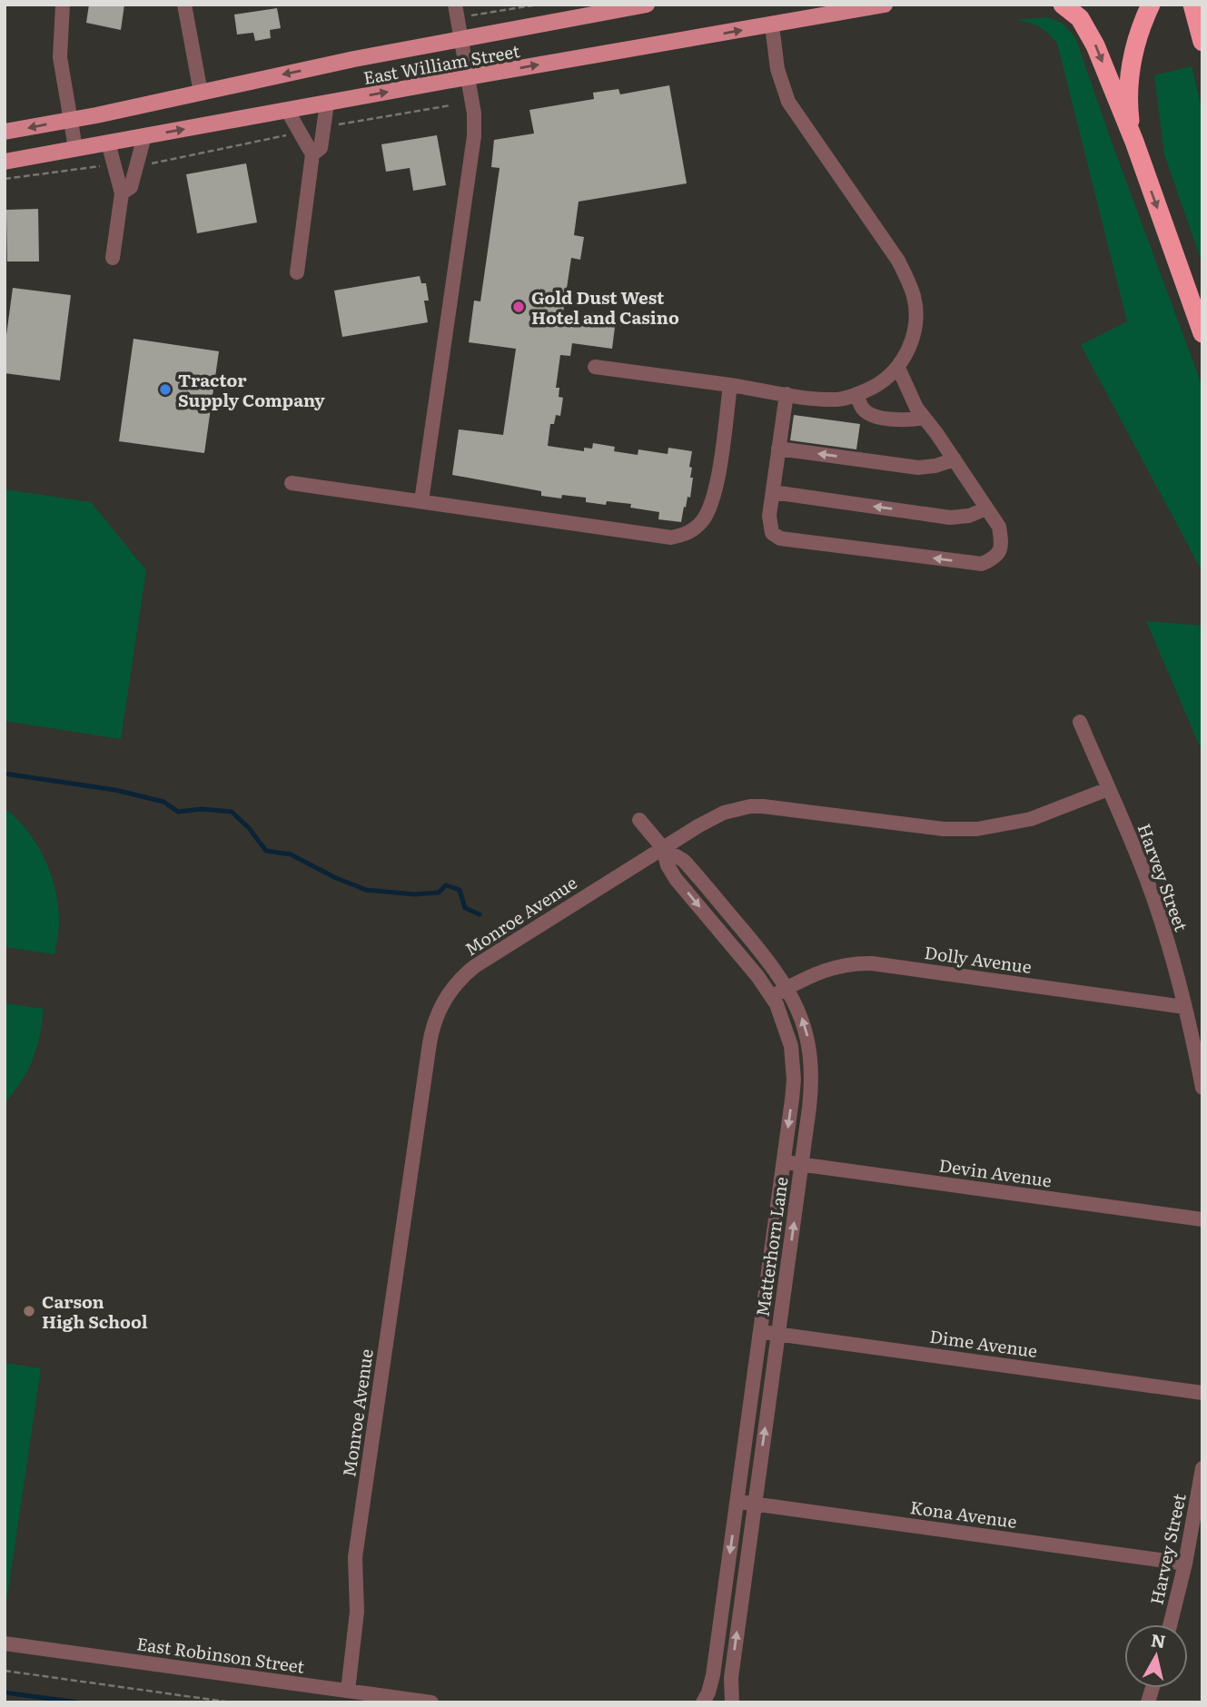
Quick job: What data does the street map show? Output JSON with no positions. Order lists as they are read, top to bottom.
{
  "streets": {
    "main road": ["East William Street"],
    "street": [
      "Harvey Street",
      "Monroe Avenue",
      "Dolly Avenue",
      "Devin Avenue",
      "Matterhorn Lane",
      "Dime Avenue",
      "Kona Avenue",
      "East Robinson Street"
    ]
  },
  "crossings": [
    ["Harvey Street", "Monroe Avenue"],
    ["Harvey Street", "Dolly Avenue"],
    ["Harvey Street", "Kona Avenue"],
    ["Monroe Avenue", "Matterhorn Lane"],
    ["Monroe Avenue", "East Robinson Street"],
    ["Dolly Avenue", "Matterhorn Lane"],
    ["Devin Avenue", "Matterhorn Lane"],
    ["Matterhorn Lane", "Dime Avenue"],
    ["Matterhorn Lane", "Kona Avenue"]
  ],
  "places": ["Gold Dust West Hotel and Casino", "Tractor Supply Company", "Carson High School"],
  "north": "top"
}
